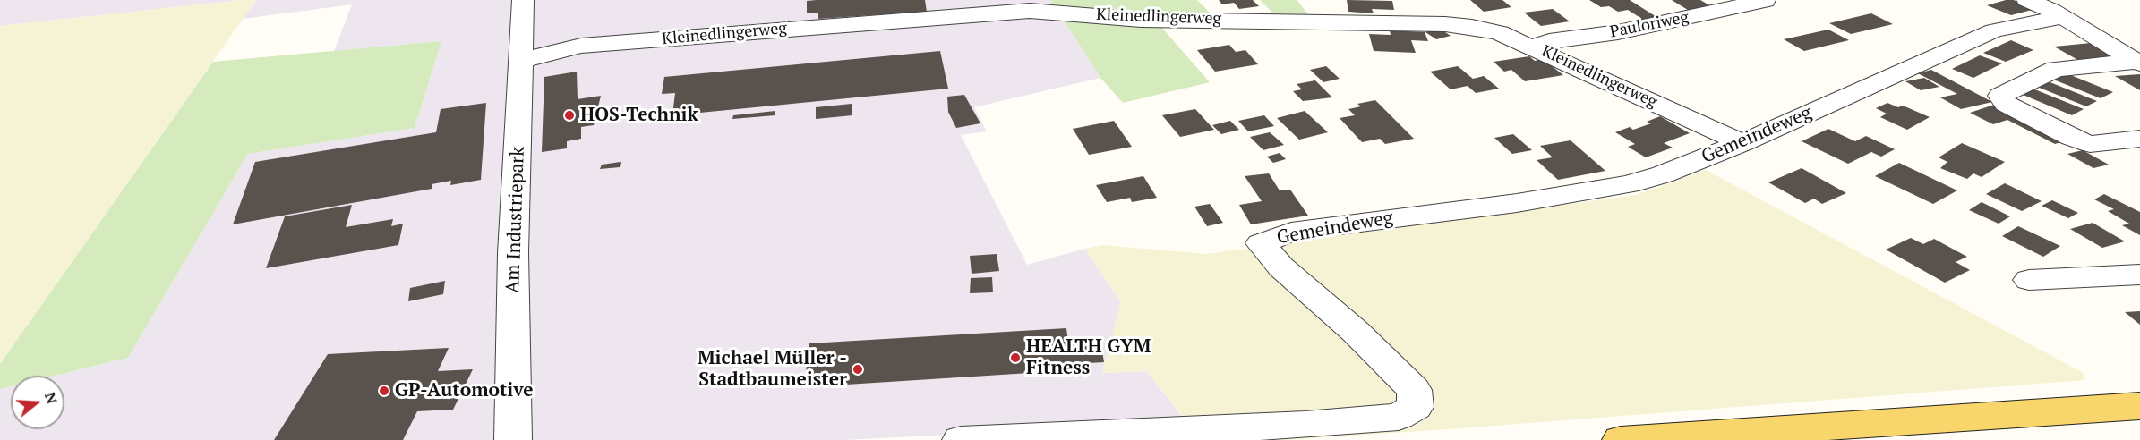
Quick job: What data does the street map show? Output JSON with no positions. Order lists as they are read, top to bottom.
{
  "streets": {
    "street": [
      "Kleinedlingerweg",
      "Pauloriweg",
      "Gemeindeweg",
      "Am Industriepark"
    ]
  },
  "crossings": [
    ["Kleinedlingerweg", "Pauloriweg"],
    ["Kleinedlingerweg", "Gemeindeweg"],
    ["Kleinedlingerweg", "Am Industriepark"]
  ],
  "places": [
    "HOS-Technik",
    "HEALTH GYM Fitness",
    "Michael Müller - Stadtbaumeister",
    "GP-Automotive"
  ],
  "north": "right"
}
